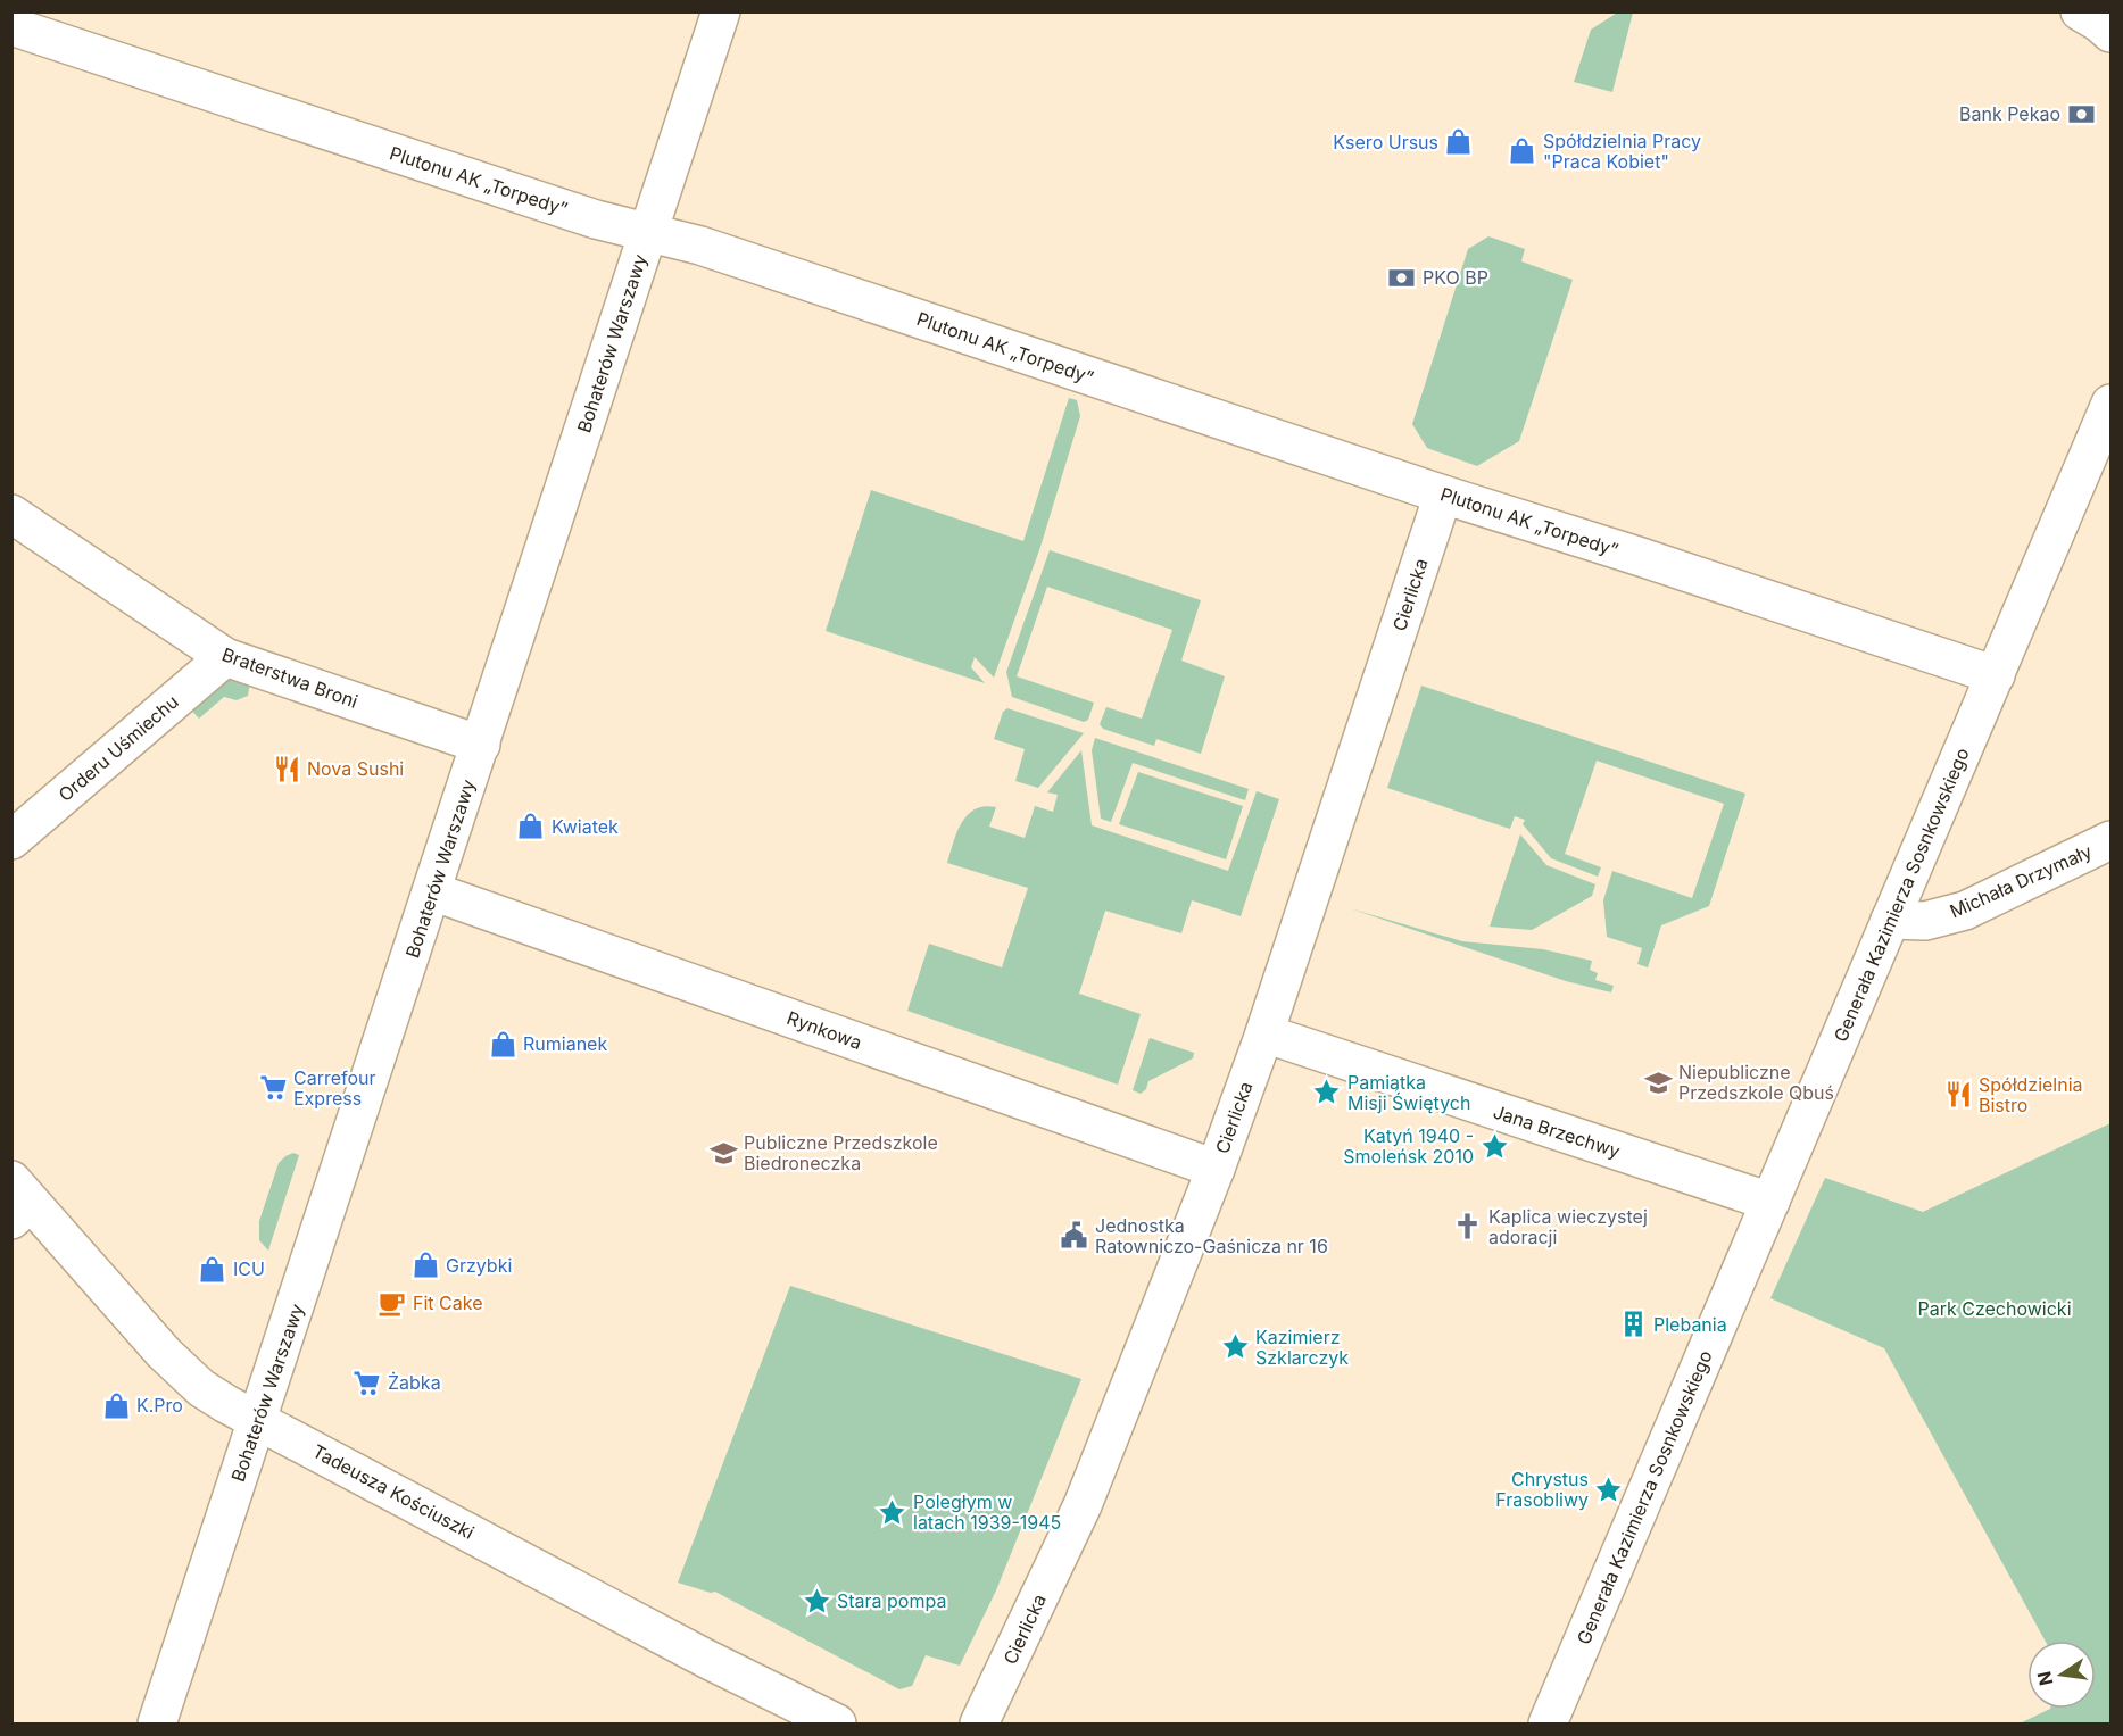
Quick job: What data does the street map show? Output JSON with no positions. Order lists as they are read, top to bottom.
{
  "streets": {
    "street": [
      "Plutonu AK „Torpedy”",
      "Bohaterów Warszawy",
      "Cierlicka",
      "Braterstwa Broni",
      "Orderu Uśmiechu",
      "Michała Drzymały",
      "Generała Kazimierza Sosnkowskiego",
      "Rynkowa",
      "Jana Brzechwy",
      "Tadeusza Kościuszki"
    ]
  },
  "crossings": [
    ["Plutonu AK „Torpedy”", "Bohaterów Warszawy"],
    ["Plutonu AK „Torpedy”", "Cierlicka"],
    ["Plutonu AK „Torpedy”", "Generała Kazimierza Sosnkowskiego"],
    ["Bohaterów Warszawy", "Braterstwa Broni"],
    ["Bohaterów Warszawy", "Rynkowa"],
    ["Bohaterów Warszawy", "Tadeusza Kościuszki"],
    ["Cierlicka", "Rynkowa"],
    ["Cierlicka", "Jana Brzechwy"],
    ["Braterstwa Broni", "Orderu Uśmiechu"],
    ["Michała Drzymały", "Generała Kazimierza Sosnkowskiego"],
    ["Generała Kazimierza Sosnkowskiego", "Jana Brzechwy"]
  ],
  "parks": ["Park Czechowicki"],
  "places": {
    "bank": ["Bank Pekao", "PKO BP"],
    "shop": [
      "Ksero Ursus",
      "Spółdzielnia Pracy \"Praca Kobiet\"",
      "Kwiatek",
      "Rumianek",
      "Grzybki",
      "ICU",
      "K.Pro"
    ],
    "restaurant": ["Nova Sushi", "Spółdzielnia Bistro"],
    "school or university": ["Niepubliczne Przedszkole Qbuś", "Publiczne Przedszkole Biedroneczka"],
    "supermarket": ["Carrefour Express", "Żabka"],
    "place": [
      "Pamiątka Misji Świętych",
      "Katyń 1940 - Smoleńsk 2010",
      "Kazimierz Szklarczyk",
      "Chrystus Frasobliwy",
      "Poległym w latach 1939-1945",
      "Stara pompa"
    ],
    "church": ["Kaplica wieczystej adoracji"],
    "public building": ["Jednostka Ratowniczo-Gaśnicza nr 16"],
    "cafe": ["Fit Cake"],
    "building": ["Plebania"]
  },
  "north": "left"
}
